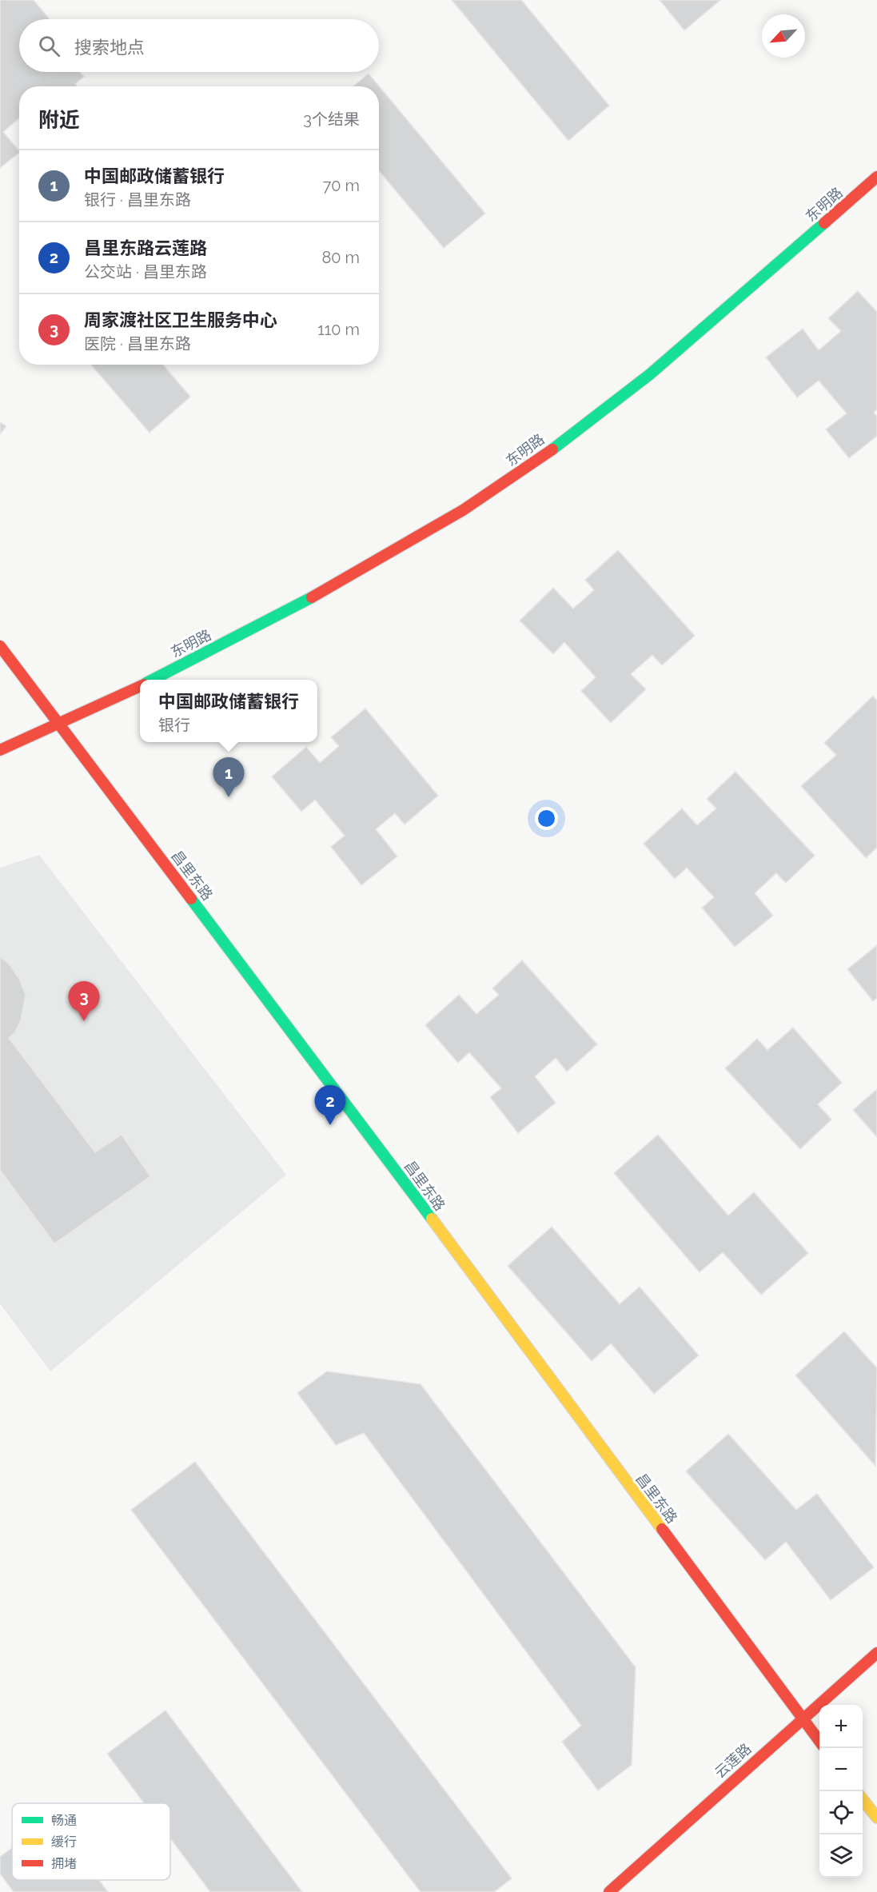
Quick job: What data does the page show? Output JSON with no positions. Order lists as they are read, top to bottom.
{
  "streets": {
    "street": ["东明路", "昌里东路", "云莲路"]
  },
  "crossings": [
    ["东明路", "昌里东路"],
    ["昌里东路", "云莲路"]
  ],
  "legend": ["畅通", "缓行", "拥堵"],
  "north": "bottom left",
  "page": {
    "search": "搜索地点",
    "heading": ["附近", "3个结果"],
    "list": [
      {
        "mark": "1",
        "name": "中国邮政储蓄银行",
        "note": "银行 · 昌里东路",
        "value": "70 m"
      },
      {
        "mark": "2",
        "name": "昌里东路云莲路",
        "note": "公交站 · 昌里东路",
        "value": "80 m"
      },
      {
        "mark": "3",
        "name": "周家渡社区卫生服务中心",
        "note": "医院 · 昌里东路",
        "value": "110 m"
      }
    ],
    "popup": ["中国邮政储蓄银行", "银行"],
    "pins": ["1", "3", "2"],
    "map_buttons": ["+", "−"]
  }
}
